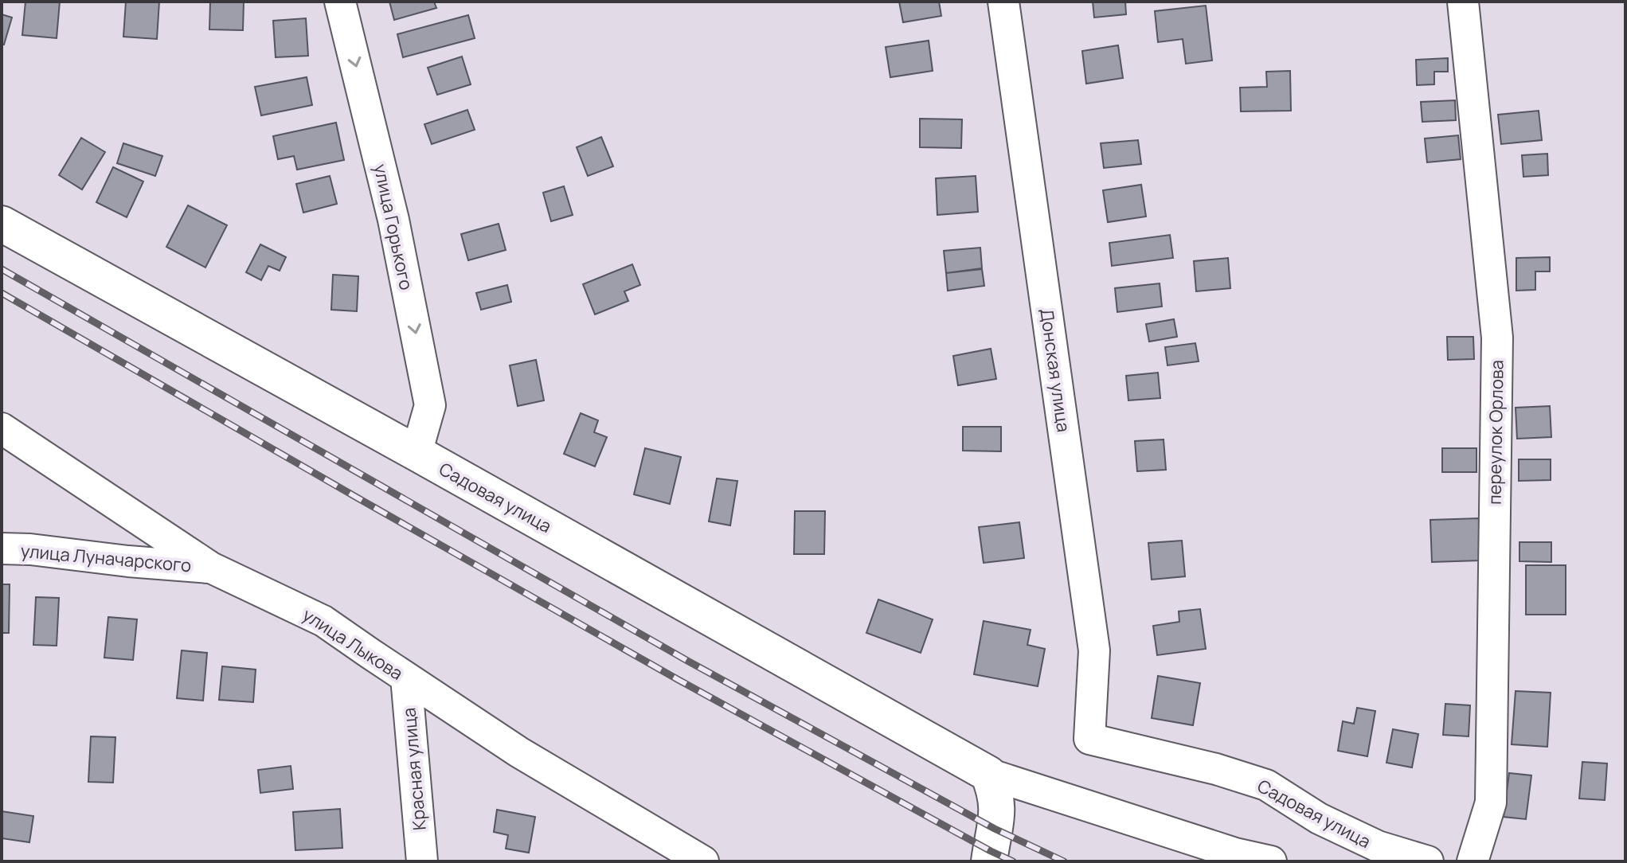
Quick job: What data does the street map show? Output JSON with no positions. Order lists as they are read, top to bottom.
{
  "streets": {
    "street": [
      "улица Горького",
      "Донская улица",
      "переулок Орлова",
      "Садовая улица",
      "улица Луначарского",
      "улица Лыкова",
      "Красная улица"
    ]
  },
  "crossings": [
    ["улица Горького", "Садовая улица"],
    ["Донская улица", "Садовая улица"],
    ["улица Луначарского", "улица Лыкова"],
    ["улица Лыкова", "Красная улица"]
  ],
  "one_way": ["улица Горького"]
}
